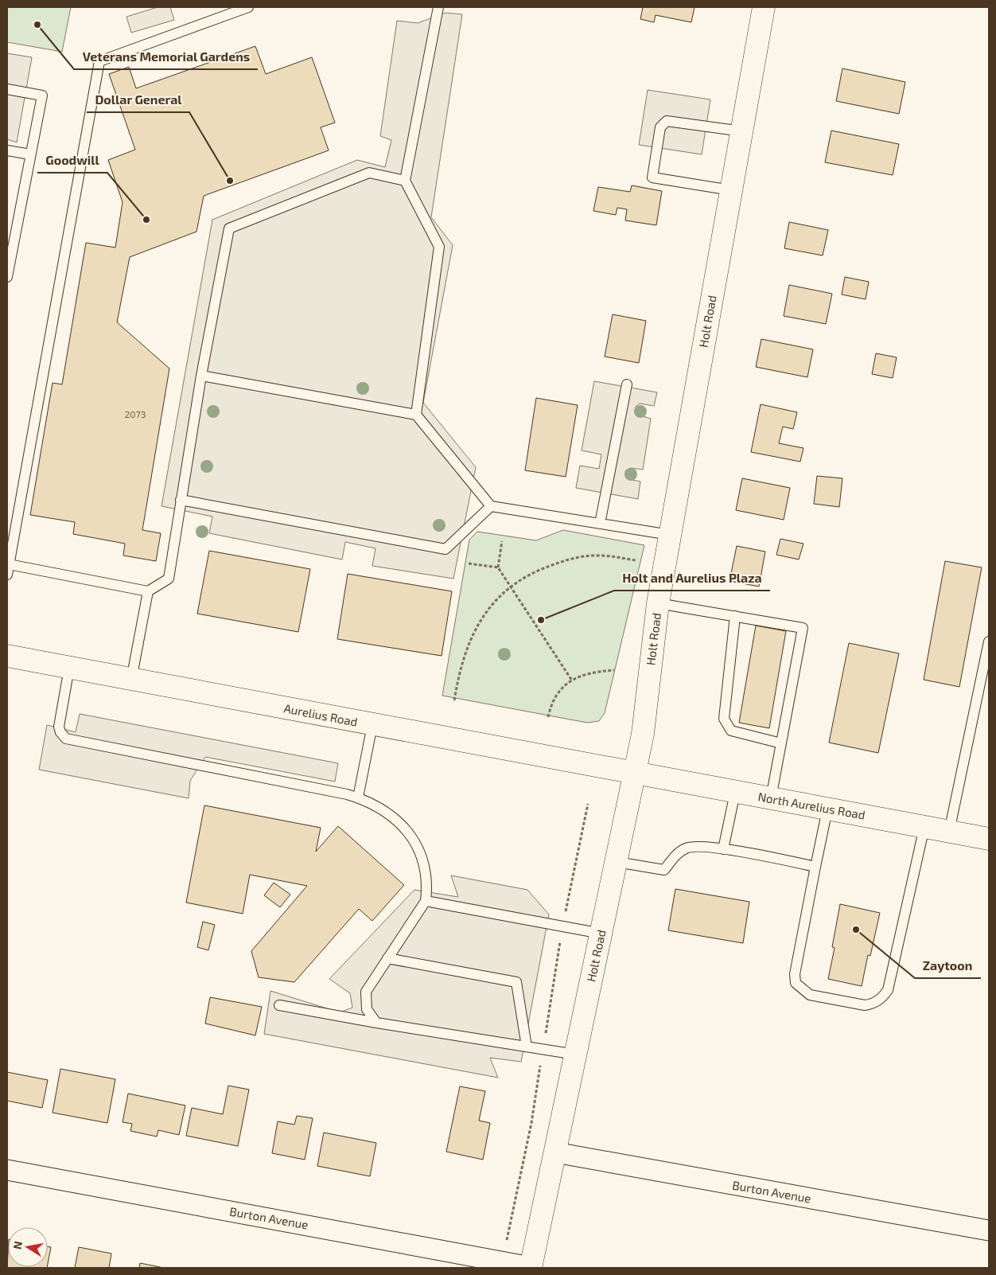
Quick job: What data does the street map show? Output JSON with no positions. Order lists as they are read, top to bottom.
{
  "streets": {
    "main road": ["Holt Road", "Aurelius Road", "North Aurelius Road"],
    "street": ["Burton Avenue"]
  },
  "crossings": [
    ["Holt Road", "Aurelius Road"],
    ["Holt Road", "North Aurelius Road"],
    ["Holt Road", "Burton Avenue"],
    ["Aurelius Road", "North Aurelius Road"]
  ],
  "places": [
    "Veterans Memorial Gardens",
    "Dollar General",
    "Goodwill",
    "Holt and Aurelius Plaza",
    "Zaytoon"
  ],
  "house_numbers": ["2073"],
  "north": "left"
}
